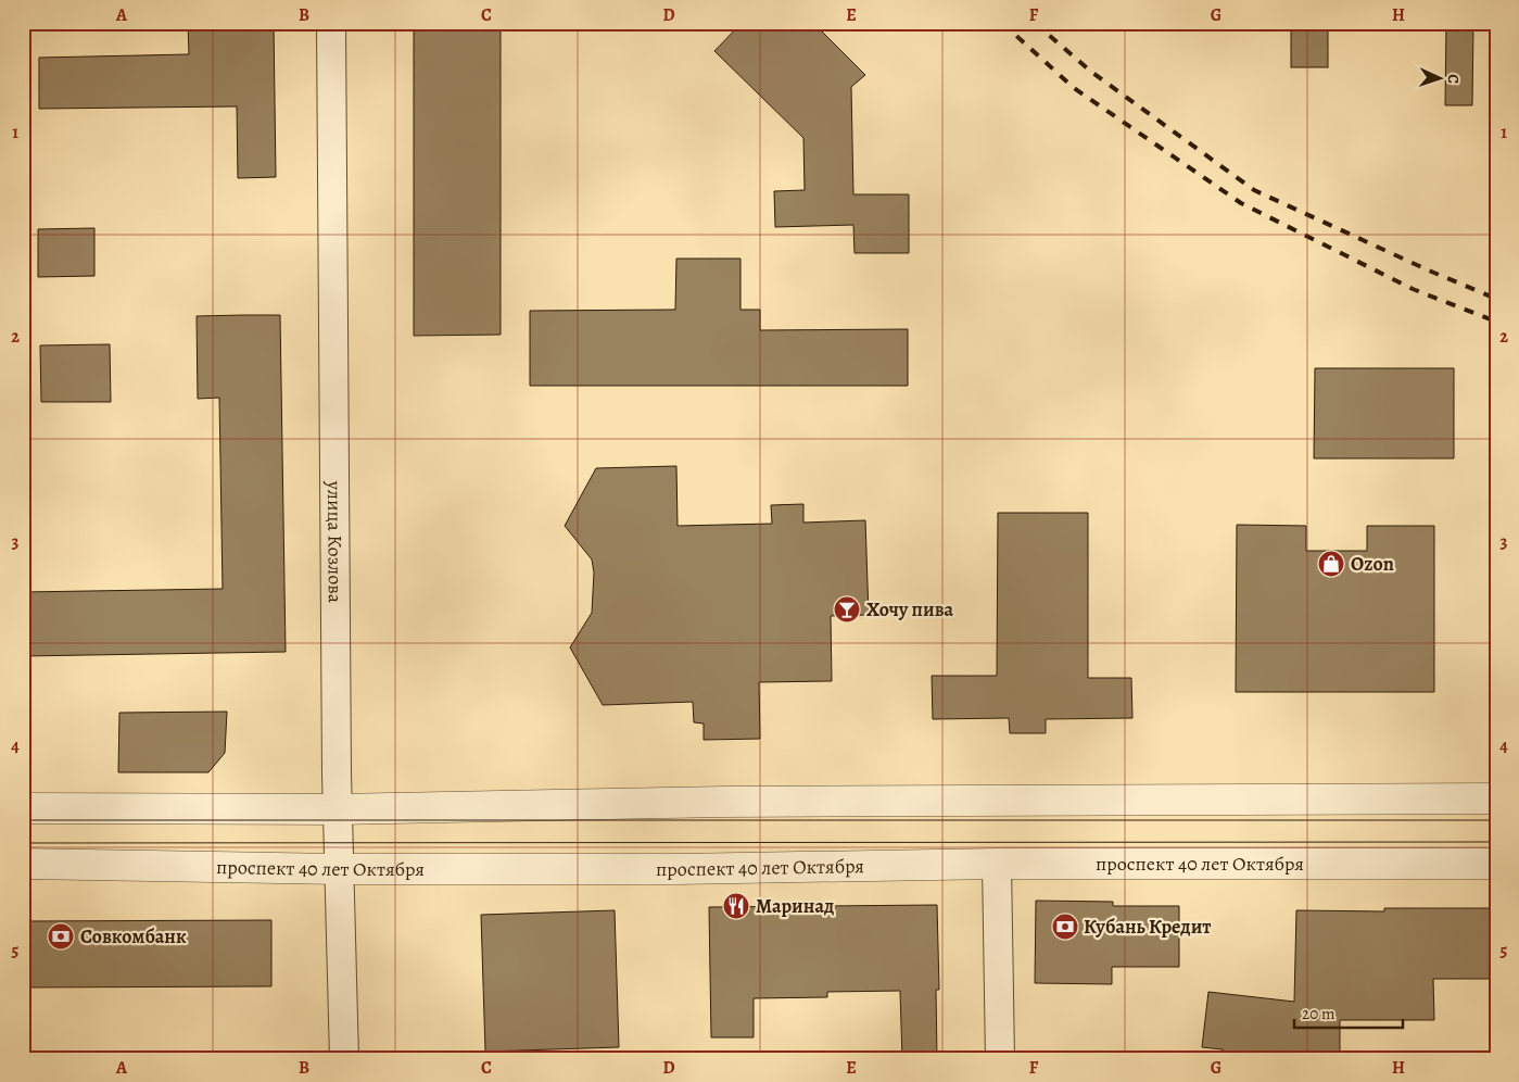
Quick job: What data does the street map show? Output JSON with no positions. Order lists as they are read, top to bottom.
{
  "streets": {
    "street": ["улица Козлова", "проспект 40 лет Октября"]
  },
  "crossings": [
    ["улица Козлова", "проспект 40 лет Октября"]
  ],
  "places": {
    "shop": ["Ozon"],
    "bar": ["Хочу пива"],
    "restaurant": ["Маринад"],
    "bank": ["Кубань Кредит", "Совкомбанк"]
  },
  "scale_bar": "20 m",
  "north": "right",
  "grid": {
    "columns": [
      "A",
      "B",
      "C",
      "D",
      "E",
      "F",
      "G",
      "H"
    ],
    "rows": [
      "1",
      "2",
      "3",
      "4",
      "5"
    ]
  }
}
